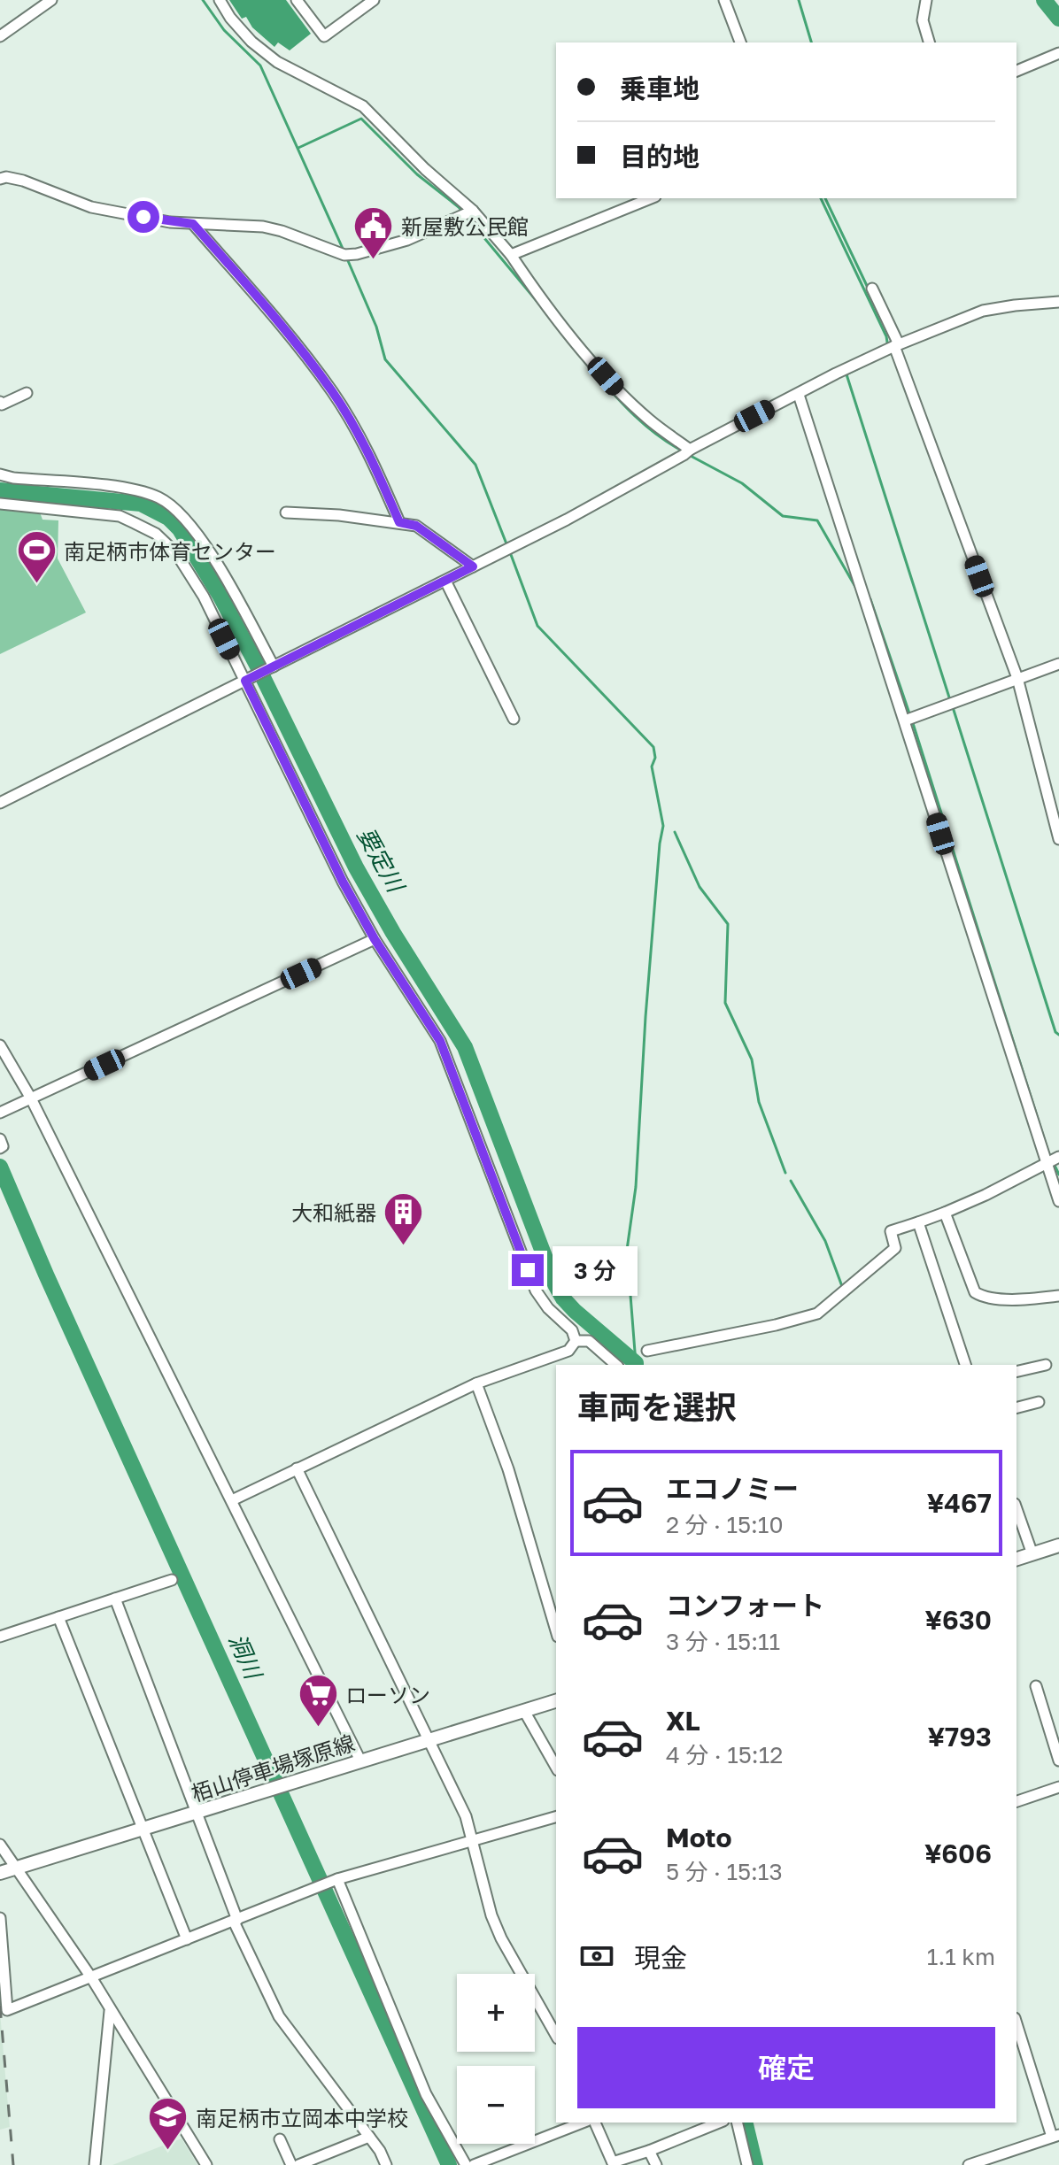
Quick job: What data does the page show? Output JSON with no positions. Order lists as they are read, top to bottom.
{
  "streets": {
    "main road": ["栢山停車場塚原線"]
  },
  "water": ["要定川", "洞川"],
  "places": {
    "public building": ["新屋敷公民館"],
    "sports": ["南足柄市体育センター"],
    "building": ["大和紙器"],
    "supermarket": ["ローソン"],
    "school or university": ["南足柄市立岡本中学校"]
  },
  "page": {
    "banner": ["乗車地", "目的地"],
    "bubble": "3 分",
    "heading": "車両を選択",
    "list": [
      {
        "name": "エコノミー",
        "note": "2 分 · 15:10",
        "value": "¥467"
      },
      {
        "name": "コンフォート",
        "note": "3 分 · 15:11",
        "value": "¥630"
      },
      {
        "name": "XL",
        "note": "4 分 · 15:12",
        "value": "¥793"
      },
      {
        "name": "Moto",
        "note": "5 分 · 15:13",
        "value": "¥606"
      }
    ],
    "pay": ["現金", "1.1 km"],
    "map_buttons": ["+", "−"],
    "buttons": "確定"
  }
}
